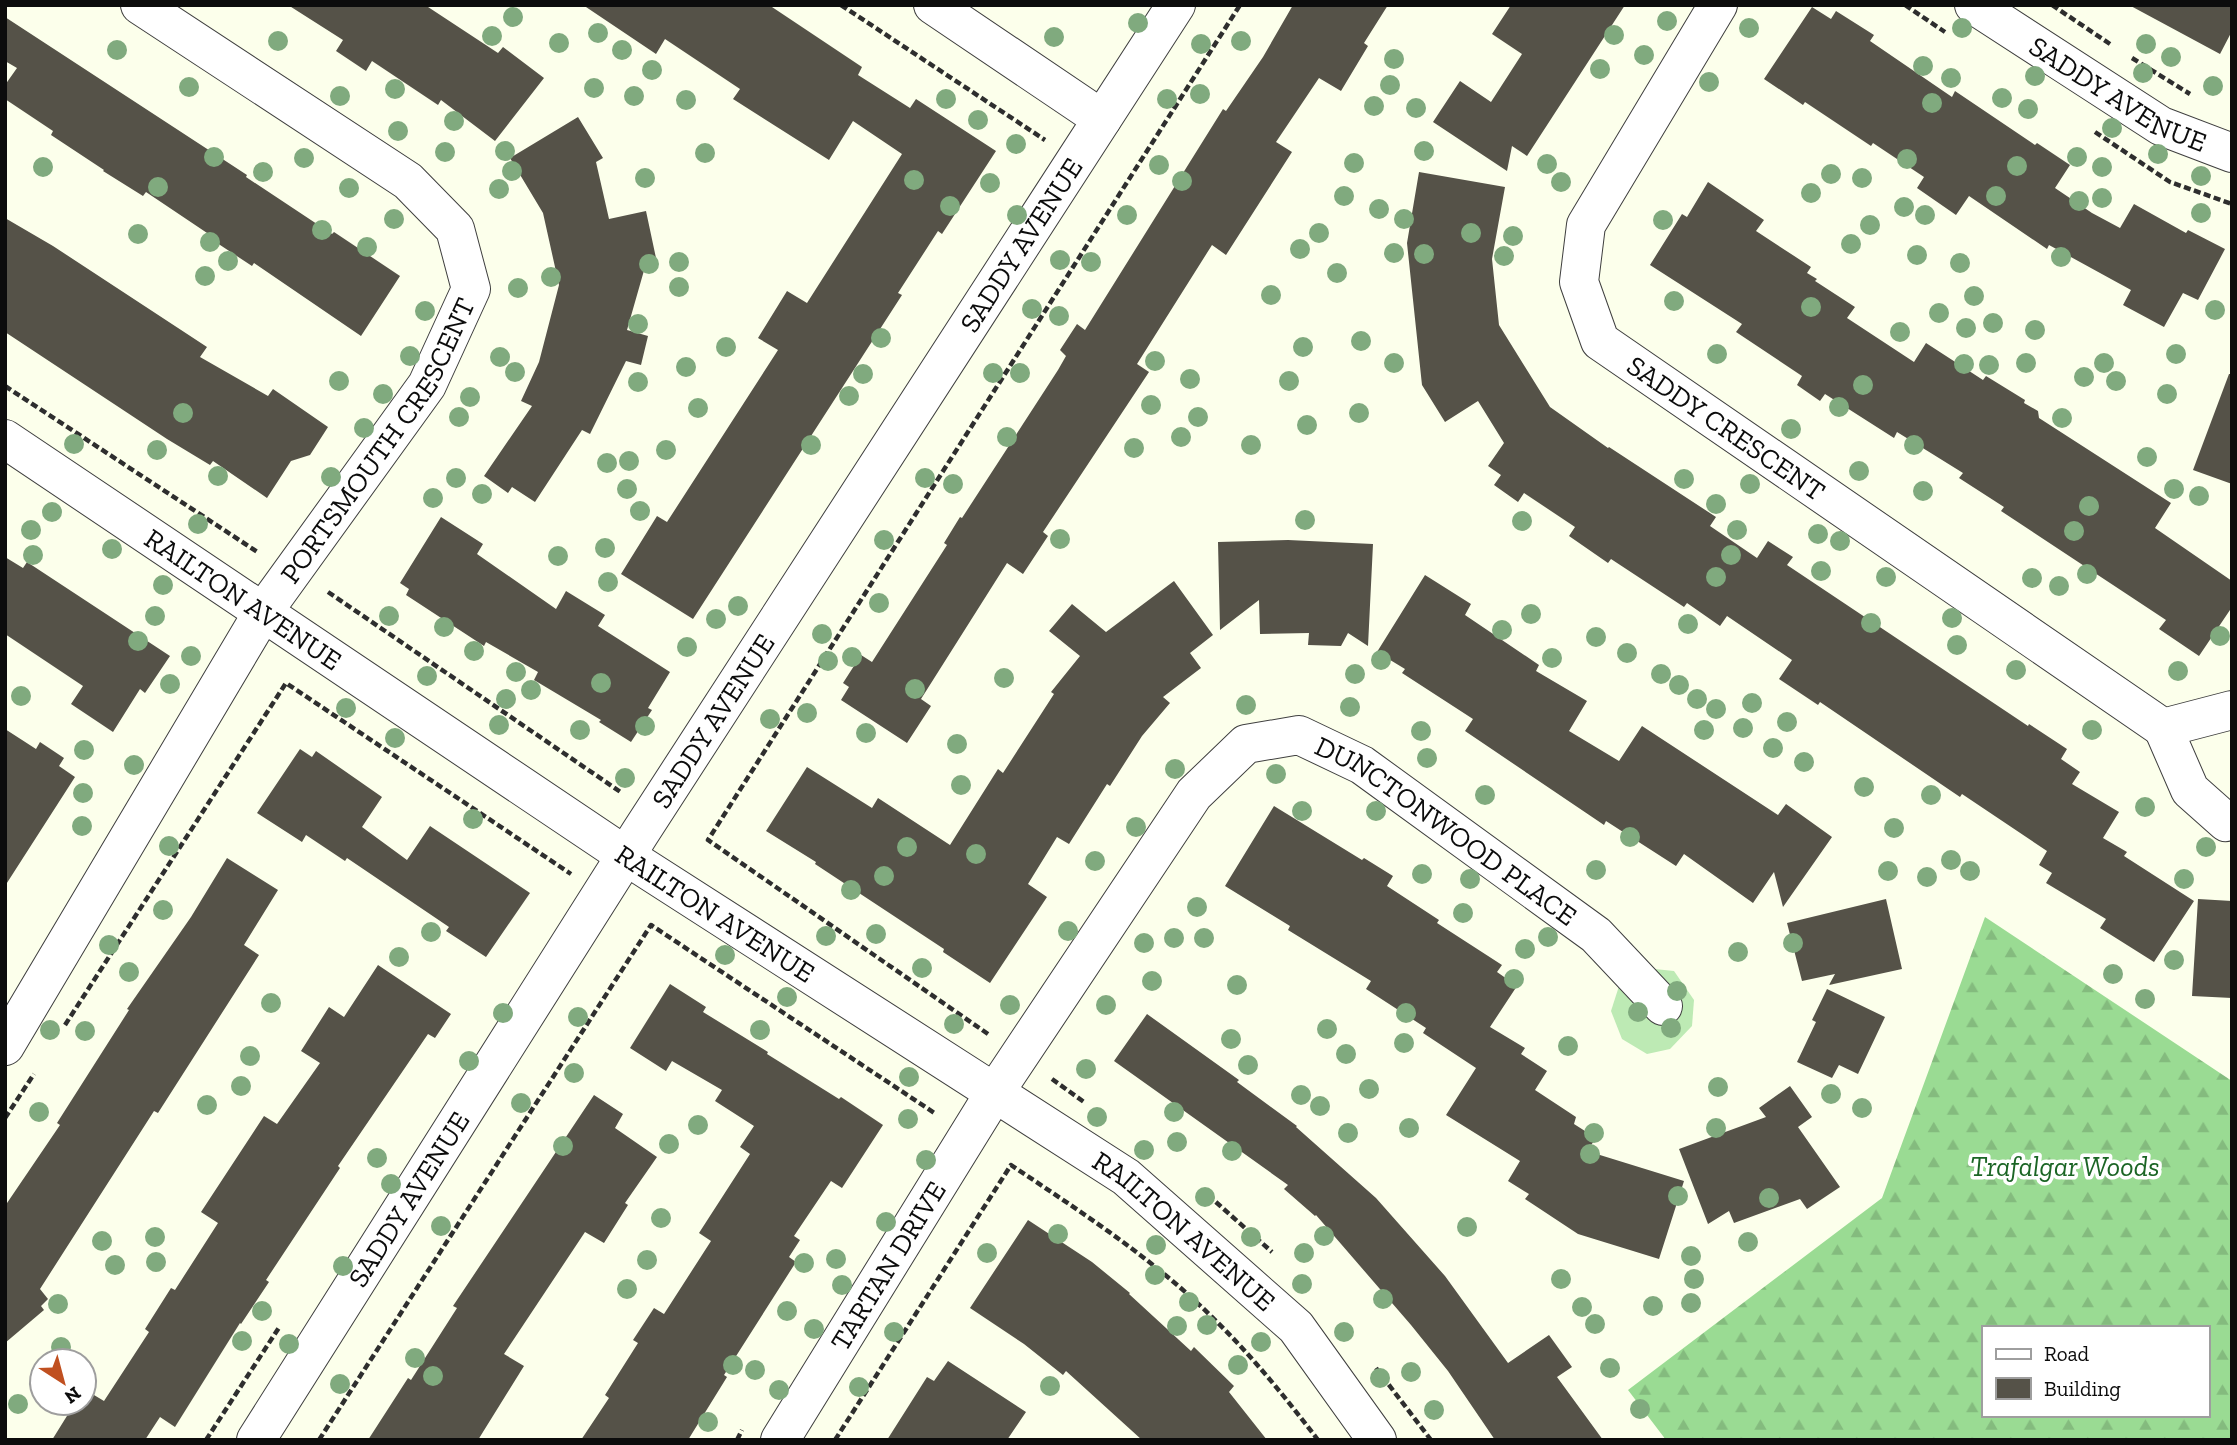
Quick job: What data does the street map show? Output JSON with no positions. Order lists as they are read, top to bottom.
{
  "streets": {
    "street": [
      "SADDY AVENUE",
      "SADDY CRESCENT",
      "PORTSMOUTH CRESCENT",
      "RAILTON AVENUE",
      "DUNCTONWOOD PLACE",
      "TARTAN DRIVE"
    ]
  },
  "crossings": [
    ["SADDY AVENUE", "RAILTON AVENUE"],
    ["PORTSMOUTH CRESCENT", "RAILTON AVENUE"],
    ["RAILTON AVENUE", "DUNCTONWOOD PLACE"],
    ["RAILTON AVENUE", "TARTAN DRIVE"],
    ["DUNCTONWOOD PLACE", "TARTAN DRIVE"]
  ],
  "parks": ["Trafalgar Woods"],
  "legend": ["Road", "Building"],
  "north": "bottom right"
}
